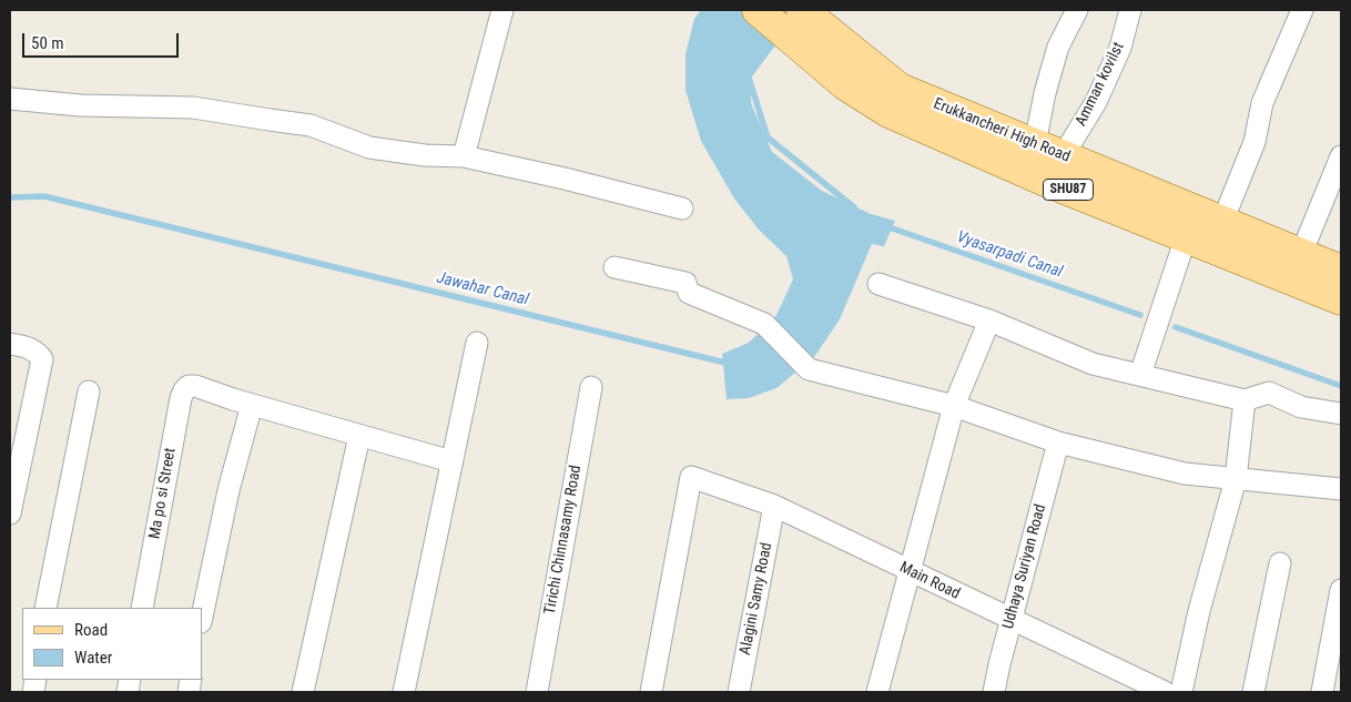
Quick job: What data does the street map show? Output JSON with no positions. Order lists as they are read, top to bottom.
{
  "streets": {
    "main road": ["Erukkancheri High Road", "SHU87"],
    "street": [
      "Amman kovilst",
      "Ma po si Street",
      "Tirichi Chinnasamy Road",
      "Udhaya Suriyan Road",
      "Main Road",
      "Alagini Samy Road"
    ]
  },
  "crossings": [
    ["Amman kovilst", "Erukkancheri High Road"],
    ["Erukkancheri High Road", "SHU87"],
    ["Udhaya Suriyan Road", "Main Road"],
    ["Main Road", "Alagini Samy Road"]
  ],
  "water": ["Vyasarpadi Canal", "Jawahar Canal"],
  "legend": ["Road", "Water"],
  "scale_bar": "50 m"
}
